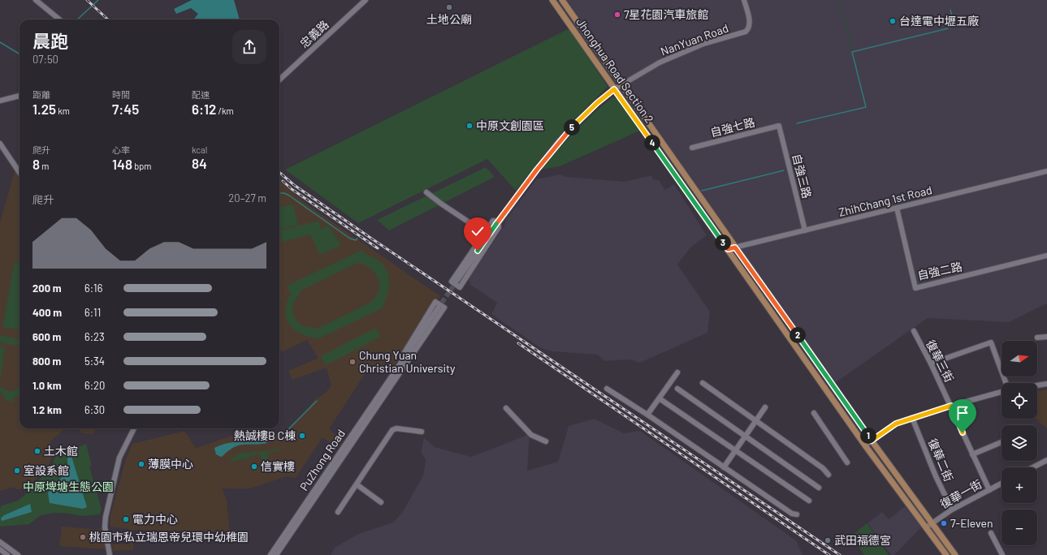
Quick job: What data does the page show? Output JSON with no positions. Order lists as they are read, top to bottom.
{
  "streets": {
    "main road": ["Jhonghua Road Section 2"],
    "street": [
      "忠義路",
      "NanYuan Road",
      "自強七路",
      "自強三路",
      "ZhihChang 1st Road",
      "自強二路",
      "復華三街",
      "PuZhong Road",
      "復華二街",
      "復華一街"
    ]
  },
  "crossings": [
    ["NanYuan Road", "Jhonghua Road Section 2"],
    ["Jhonghua Road Section 2", "ZhihChang 1st Road"],
    ["Jhonghua Road Section 2", "復華一街"],
    ["自強七路", "自強三路"],
    ["自強三路", "ZhihChang 1st Road"],
    ["ZhihChang 1st Road", "自強二路"],
    ["復華三街", "復華一街"],
    ["復華二街", "復華一街"]
  ],
  "parks": ["中原埤塘生態公園"],
  "places": [
    "土地公廟",
    "7星花園汽車旅館",
    "台達電中壢五廠",
    "中原文創園區",
    "Chung Yuan Christian University",
    "熱誠樓B C棟",
    "土木館",
    "薄膜中心",
    "信實樓",
    "室設系館",
    "電力中心",
    "7-Eleven",
    "桃園市私立瑞恩帝兒環中幼稚園",
    "武田福德宮"
  ],
  "north": "right",
  "page": {
    "heading": ["晨跑", "07:50"],
    "stats": [
      ["距離", "1.25 km"],
      ["時間", "7:45"],
      ["配速", "6:12 /km"],
      ["爬升", "8 m"],
      ["心率", "148 bpm"],
      ["kcal", "84"]
    ],
    "pins": [
      "5",
      "4",
      "3",
      "2",
      "1"
    ],
    "chart": ["爬升", "20–27 m"],
    "list": [
      {
        "name": "200 m",
        "note": "6:16"
      },
      {
        "name": "400 m",
        "note": "6:11"
      },
      {
        "name": "600 m",
        "note": "6:23"
      },
      {
        "name": "800 m",
        "note": "5:34"
      },
      {
        "name": "1.0 km",
        "note": "6:20"
      },
      {
        "name": "1.2 km",
        "note": "6:30"
      }
    ],
    "map_buttons": ["+", "−"]
  }
}
